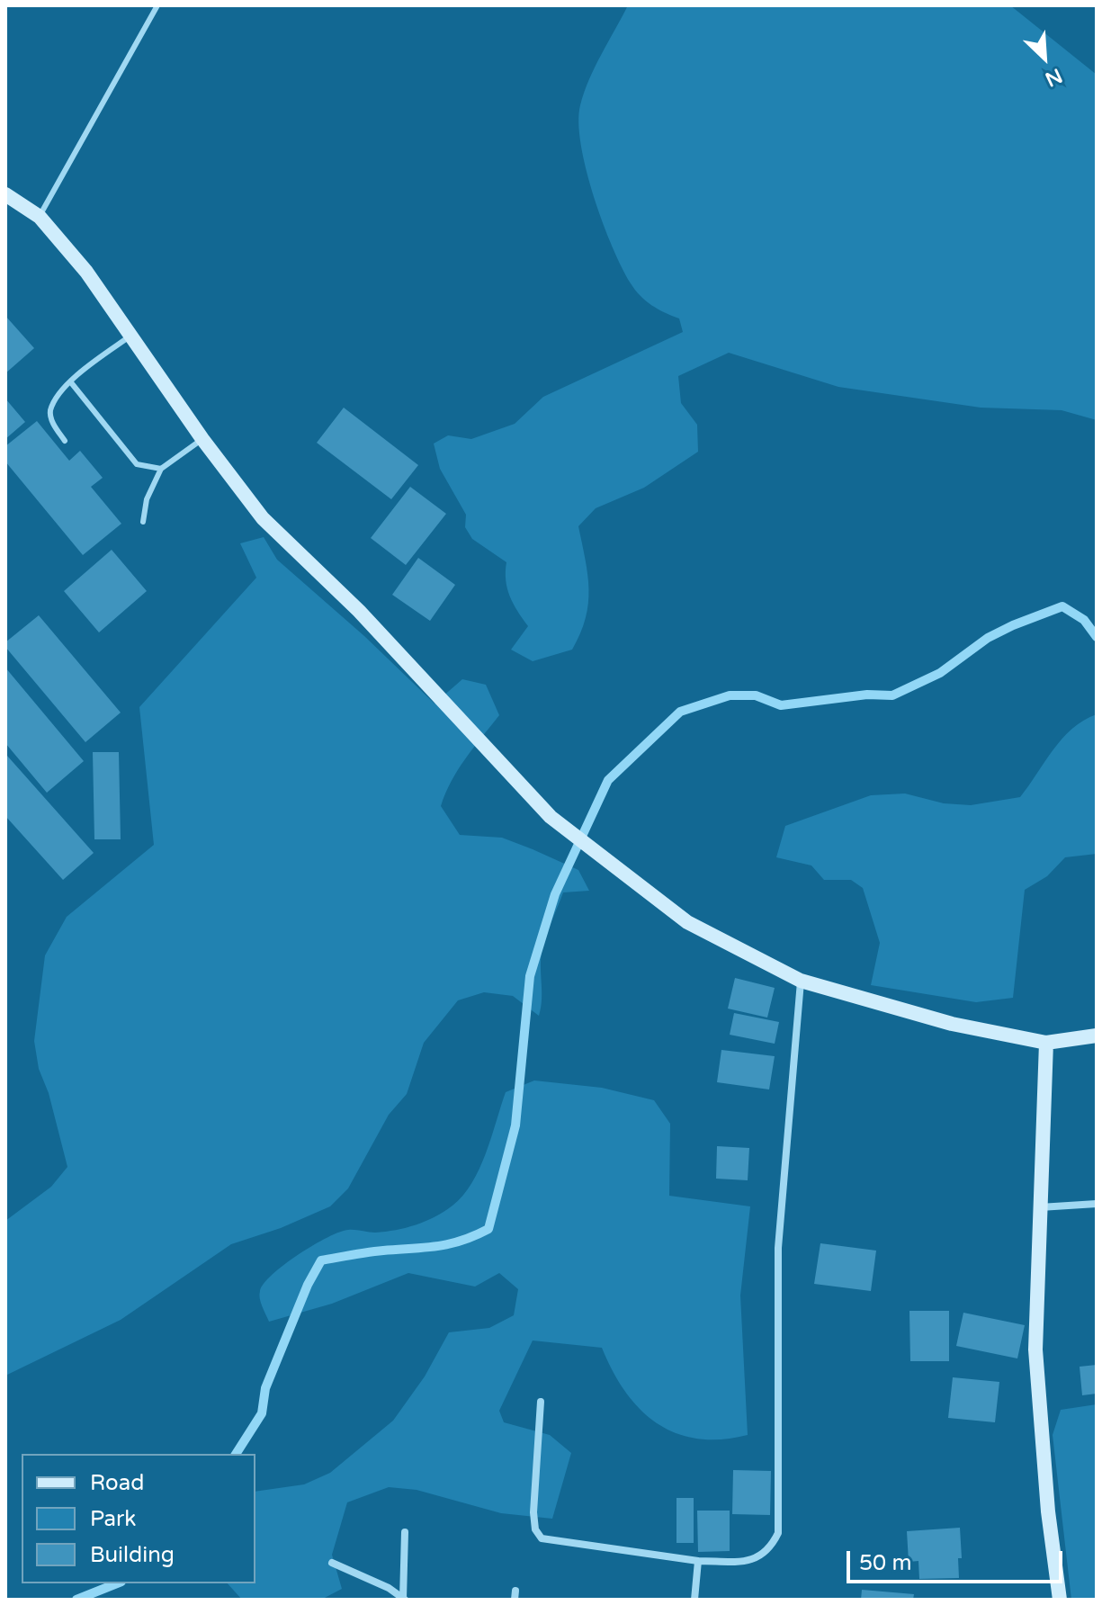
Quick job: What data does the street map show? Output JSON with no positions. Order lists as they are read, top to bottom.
{
  "legend": ["Road", "Park", "Building"],
  "scale_bar": "50 m",
  "north": "bottom right"
}
